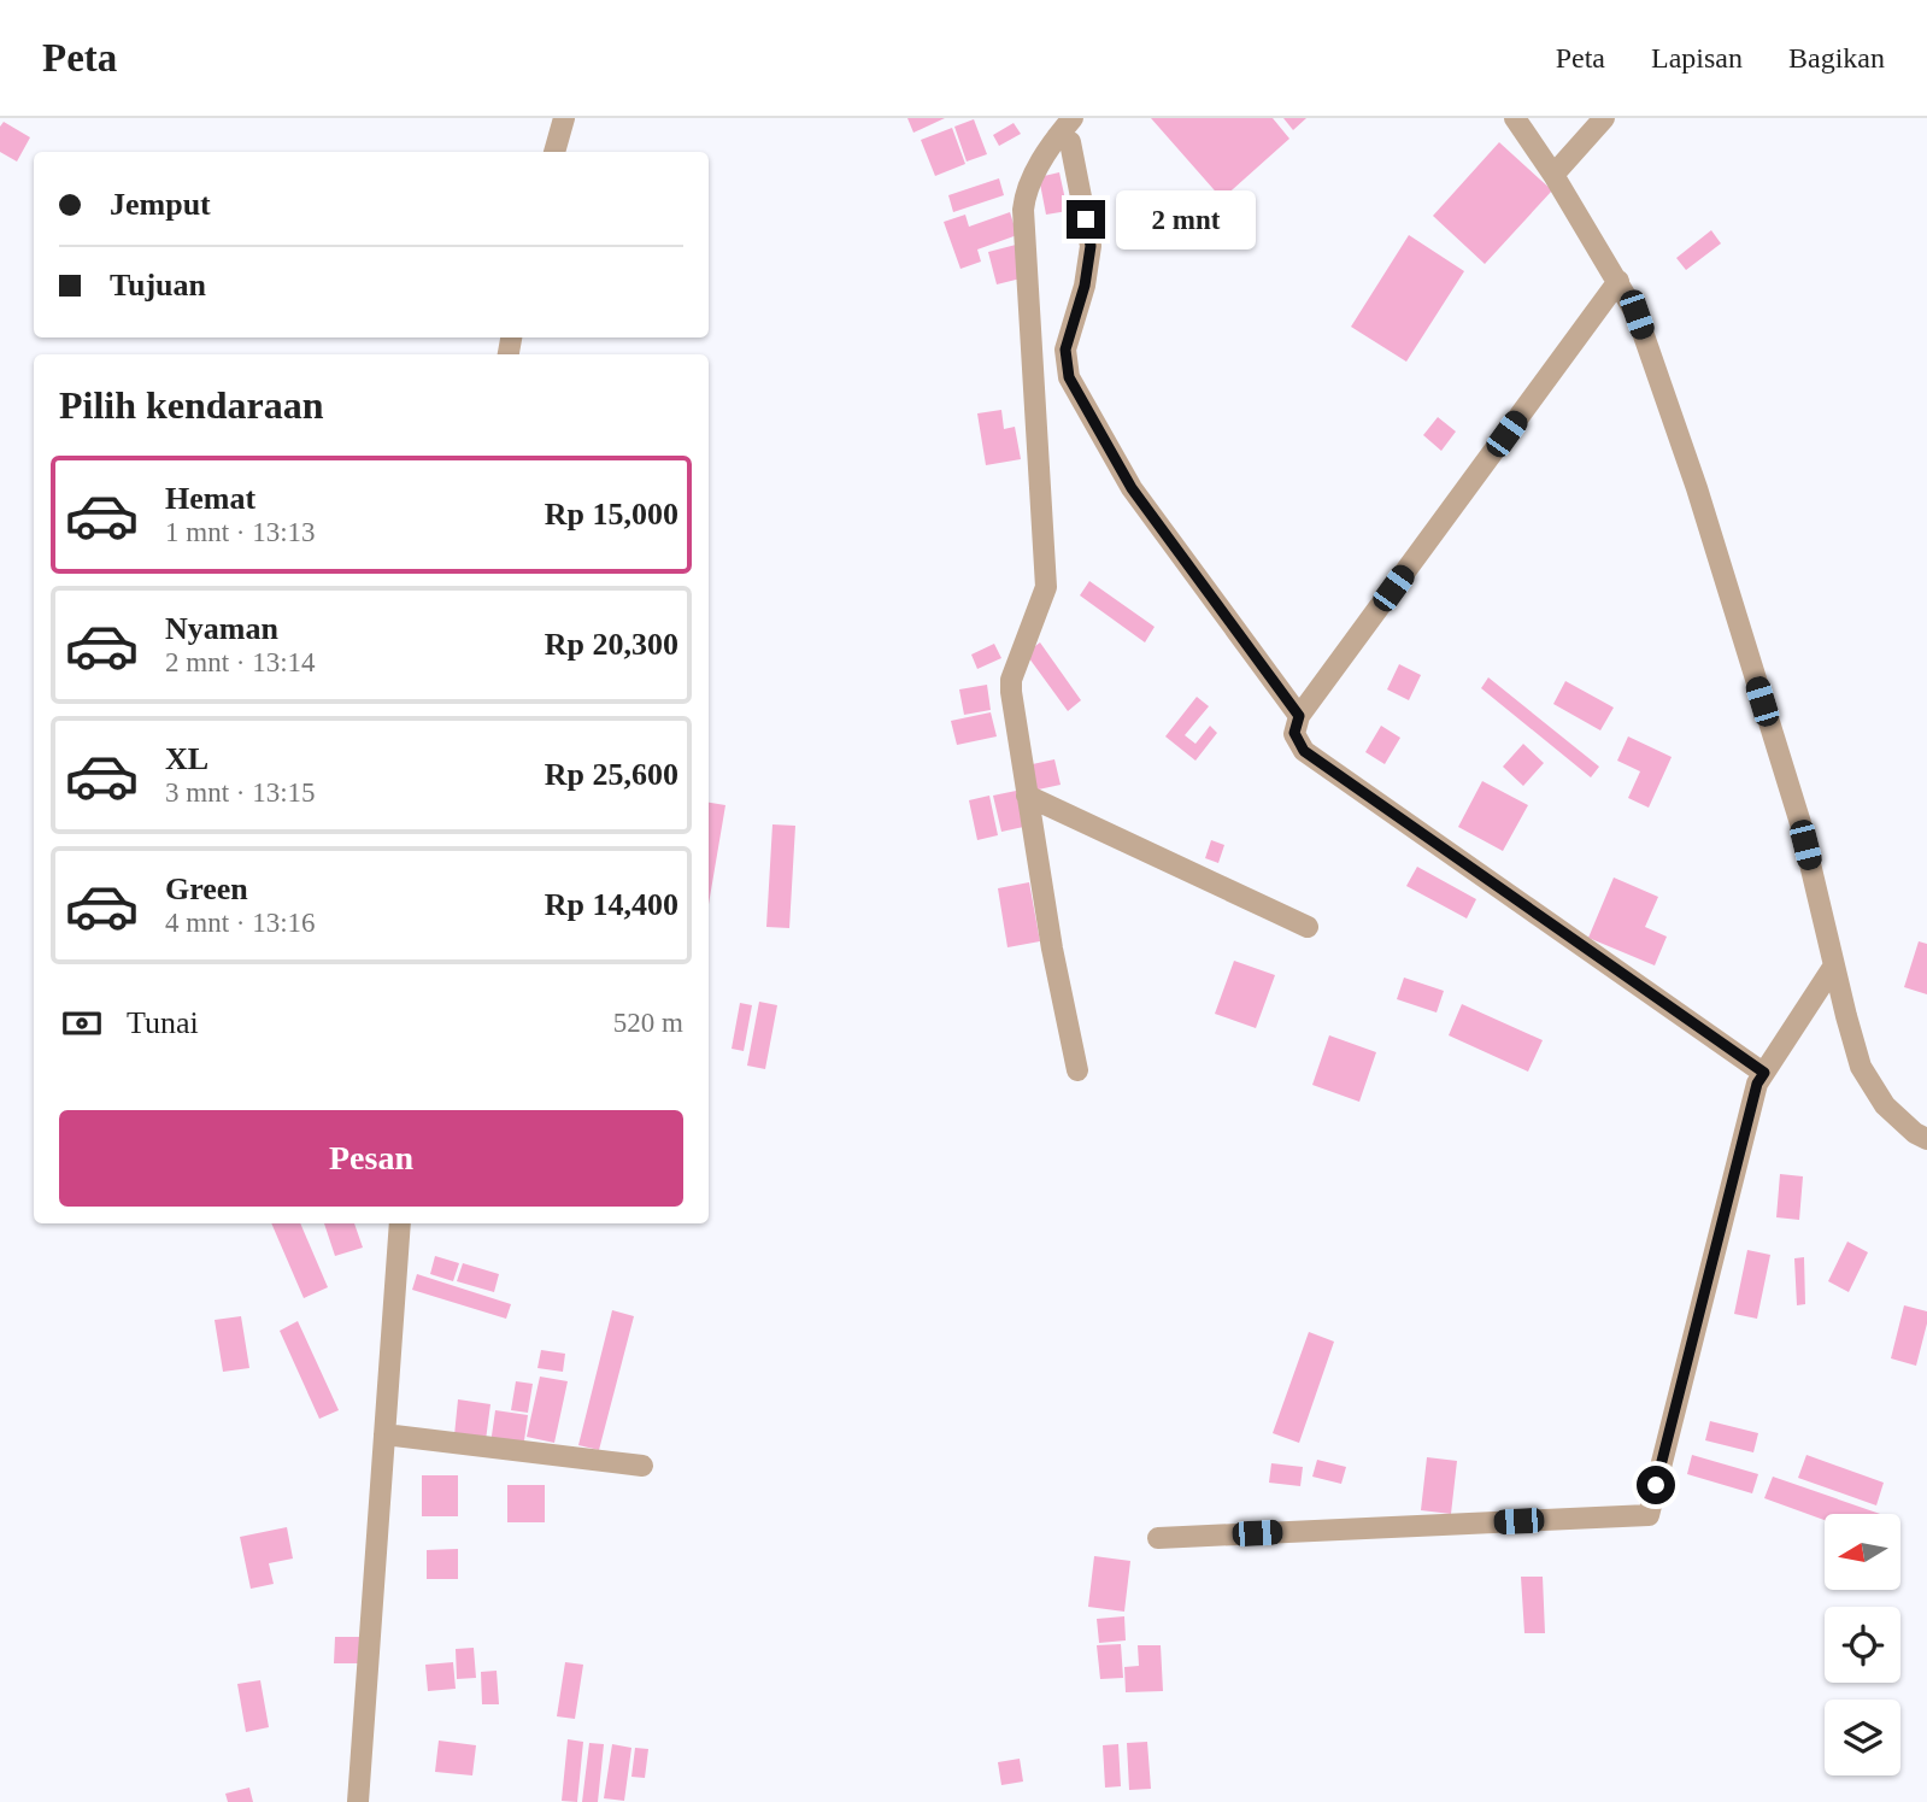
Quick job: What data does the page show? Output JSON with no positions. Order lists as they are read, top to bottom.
{
  "north": "left",
  "page": {
    "header": "Peta",
    "nav": ["Peta", "Lapisan", "Bagikan"],
    "banner": ["Jemput", "Tujuan"],
    "bubble": "2 mnt",
    "heading": "Pilih kendaraan",
    "list": [
      {
        "name": "Hemat",
        "note": "1 mnt · 13:13",
        "value": "Rp 15,000"
      },
      {
        "name": "Nyaman",
        "note": "2 mnt · 13:14",
        "value": "Rp 20,300"
      },
      {
        "name": "XL",
        "note": "3 mnt · 13:15",
        "value": "Rp 25,600"
      },
      {
        "name": "Green",
        "note": "4 mnt · 13:16",
        "value": "Rp 14,400"
      }
    ],
    "pay": ["Tunai", "520 m"],
    "buttons": "Pesan"
  }
}
